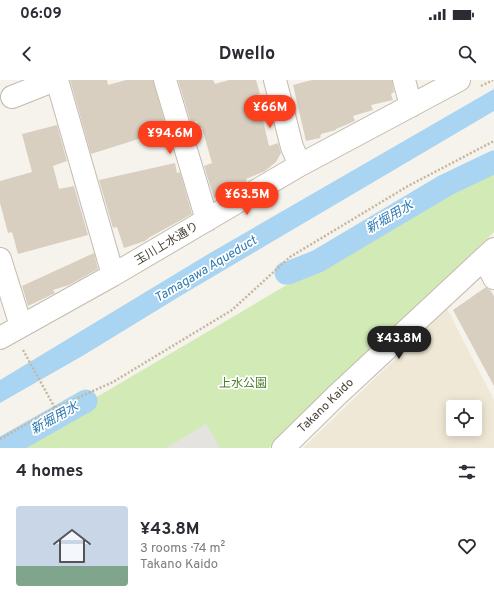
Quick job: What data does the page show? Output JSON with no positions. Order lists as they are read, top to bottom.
{
  "streets": {
    "street": ["玉川上水通り", "Takano Kaido"]
  },
  "water": ["新堀用水", "Tamagawa Aqueduct"],
  "parks": ["上水公園"],
  "page": {
    "status": "06:09",
    "header": "Dwello",
    "price": [
      "¥66M",
      "¥94.6M",
      "¥63.5M",
      "¥43.8M"
    ],
    "heading": "4 homes",
    "list": [
      {
        "name": "¥43.8M",
        "note": "3 rooms · 74 m² · Takano Kaido"
      }
    ]
  }
}
